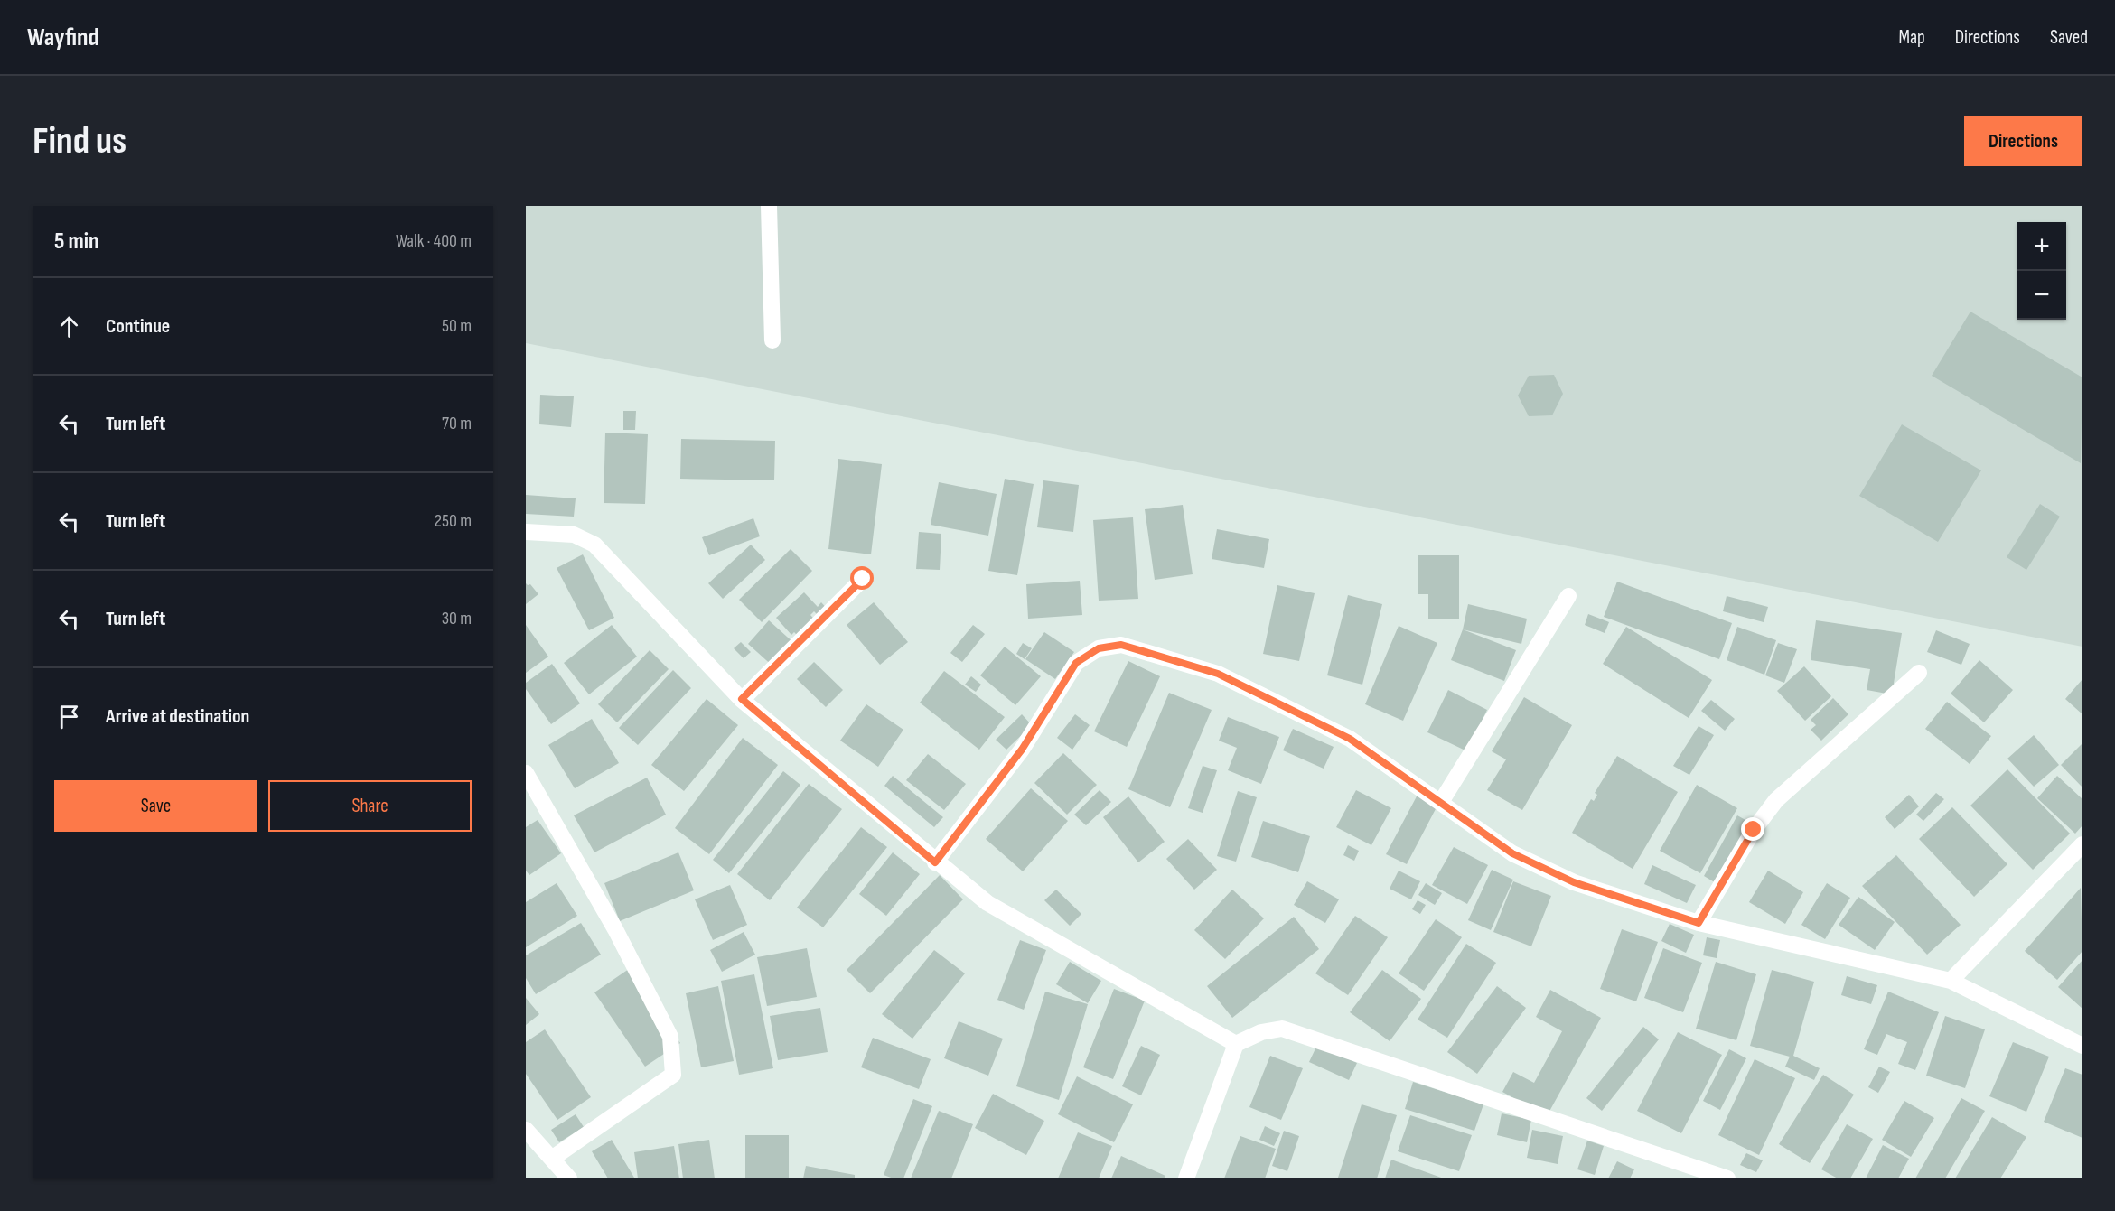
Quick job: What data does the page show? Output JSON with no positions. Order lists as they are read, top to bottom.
{
  "page": {
    "header": "Wayfind",
    "nav": ["Map", "Directions", "Saved"],
    "buttons": [
      "Directions",
      ["Save", "Share"]
    ],
    "title": "Find us",
    "heading": ["5 min", "Walk · 400 m"],
    "map_buttons": ["+", "−"],
    "list": [
      ["Continue", "50 m"],
      ["Turn left", "70 m"],
      ["Turn left", "250 m"],
      ["Turn left", "30 m"],
      "Arrive at destination"
    ]
  }
}
